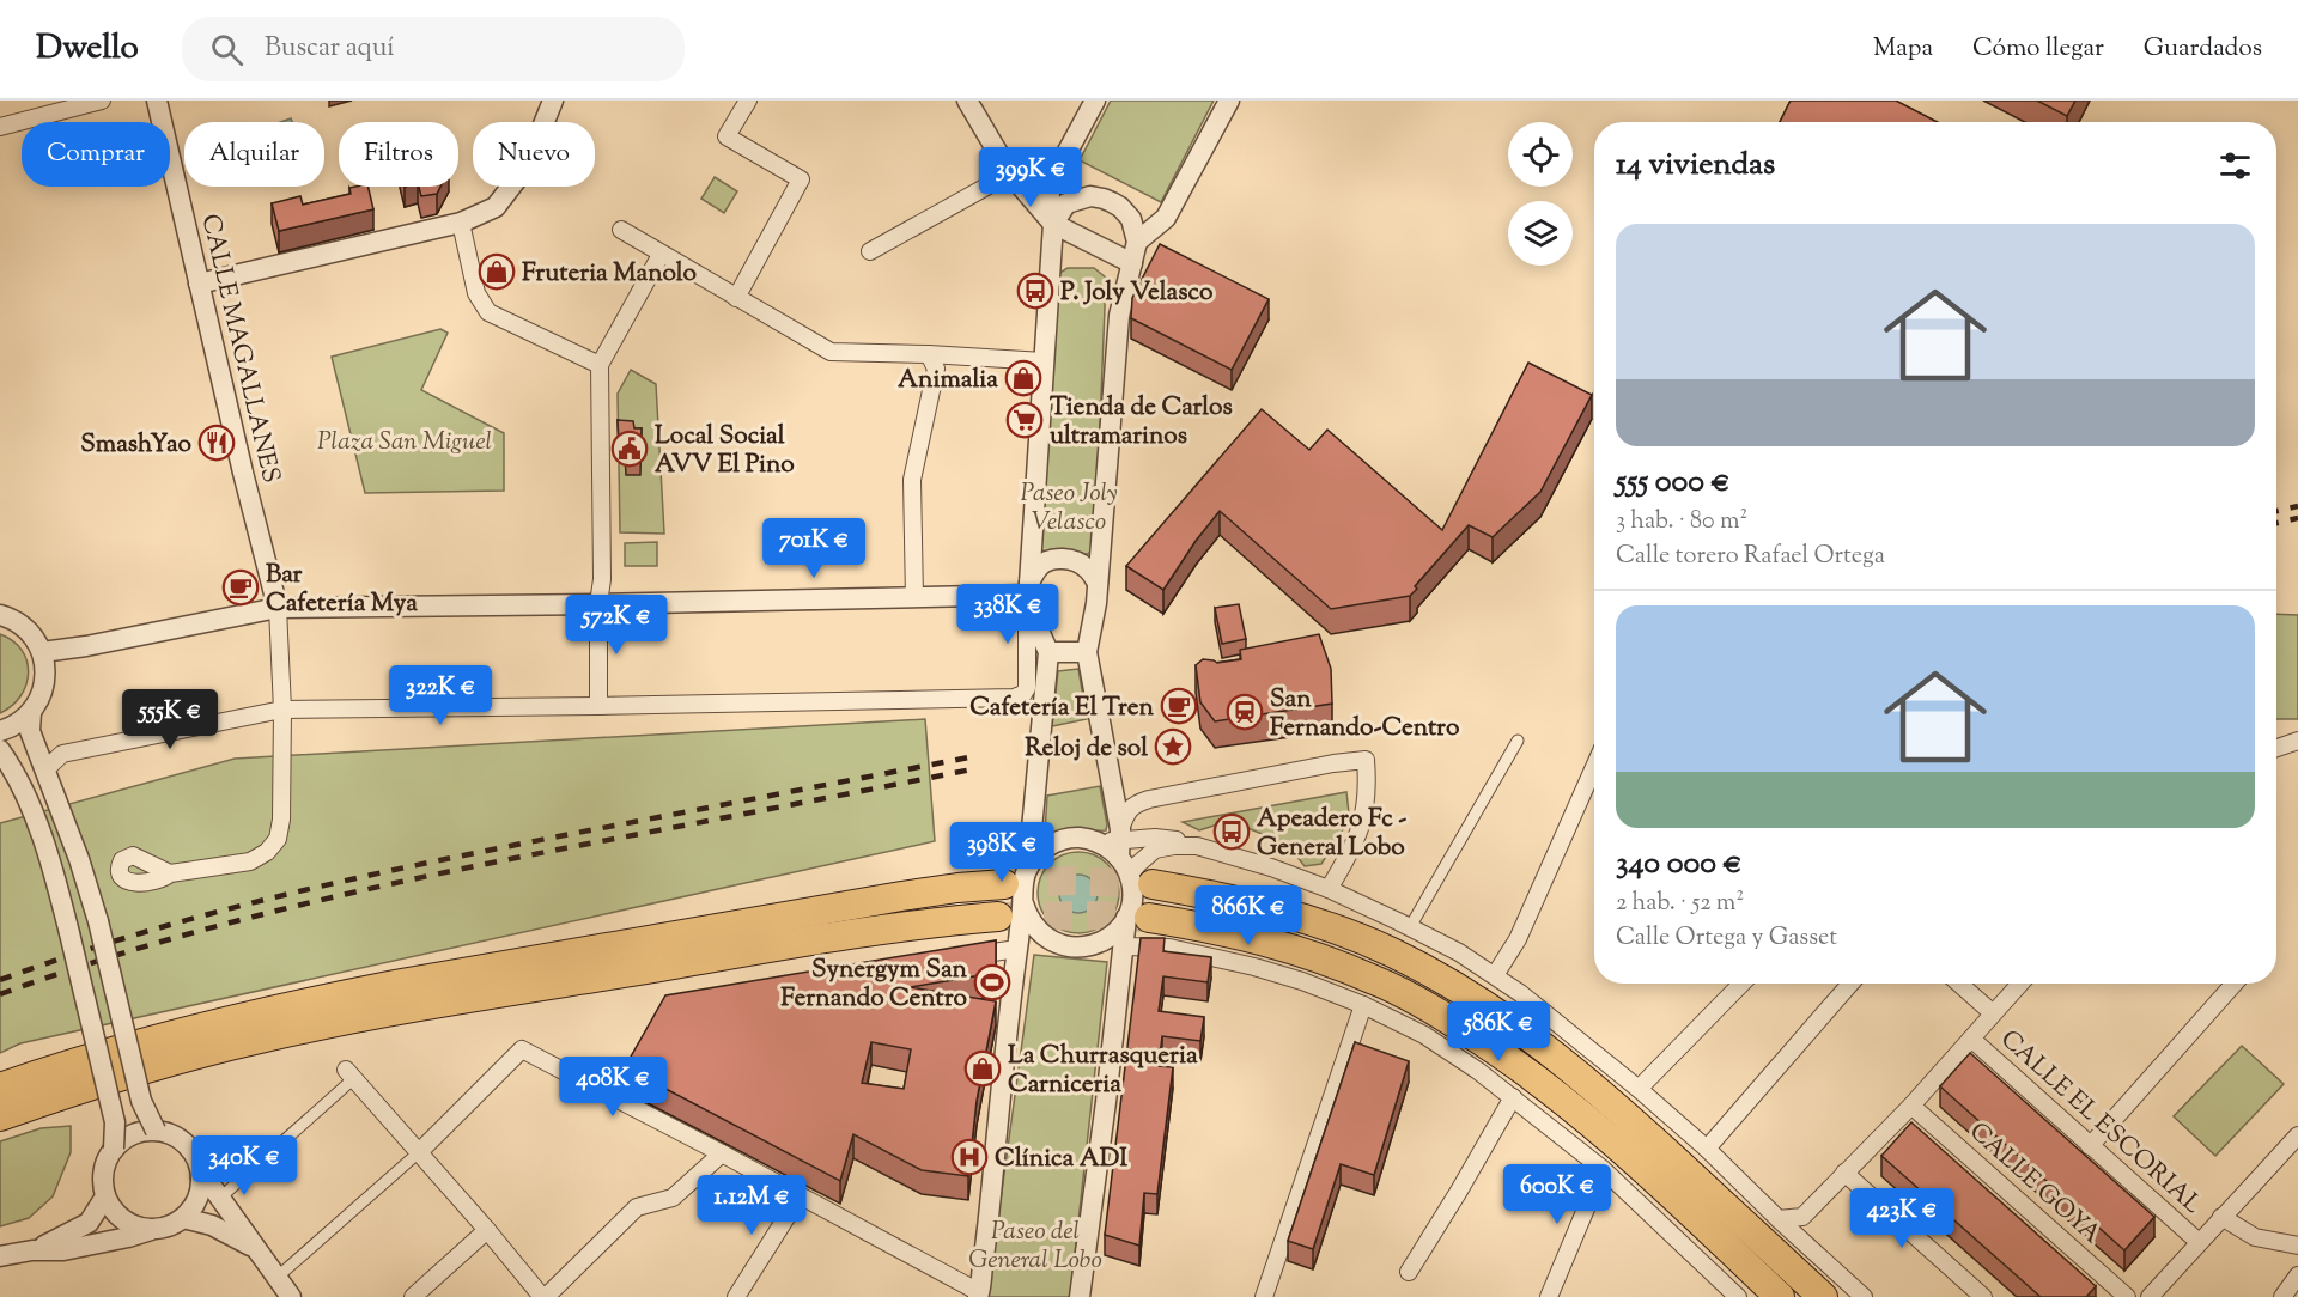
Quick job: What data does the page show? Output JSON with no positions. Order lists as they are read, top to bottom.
{
  "streets": {
    "street": ["CALLE MAGALLANES", "CALLE EL ESCORIAL", "CALLE GOYA"]
  },
  "parks": ["Plaza San Miguel", "Paseo Joly Velasco", "Paseo del General Lobo"],
  "places": {
    "shop": ["Fruteria Manolo", "Animalia", "La Churrasqueria Carniceria"],
    "bus stop": ["P. Joly Velasco", "Apeadero Fc - General Lobo"],
    "supermarket": ["Tienda de Carlos ultramarinos"],
    "restaurant": ["SmashYao"],
    "public building": ["Local Social AVV El Pino"],
    "cafe": ["Bar Cafetería Mya", "Cafetería El Tren"],
    "station": ["San Fernando-Centro"],
    "place": ["Reloj de sol"],
    "sports": ["Synergym San Fernando Centro"],
    "hospital": ["Clínica ADI"]
  },
  "page": {
    "header": "Dwello",
    "search": "Buscar aquí",
    "nav": ["Mapa", "Cómo llegar", "Guardados"],
    "chip": [
      "Comprar",
      "Alquilar",
      "Filtros",
      "Nuevo"
    ],
    "heading": "14 viviendas",
    "price": [
      "399K €",
      "701K €",
      "338K €",
      "572K €",
      "322K €",
      "555K €",
      "398K €",
      "866K €",
      "586K €",
      "408K €",
      "340K €",
      "600K €",
      "1.12M €",
      "423K €"
    ],
    "list": [
      {
        "name": "555 000 €",
        "note": "3 hab. · 80 m² · Calle torero Rafael Ortega"
      },
      {
        "name": "340 000 €",
        "note": "2 hab. · 52 m² · Calle Ortega y Gasset"
      }
    ]
  }
}
